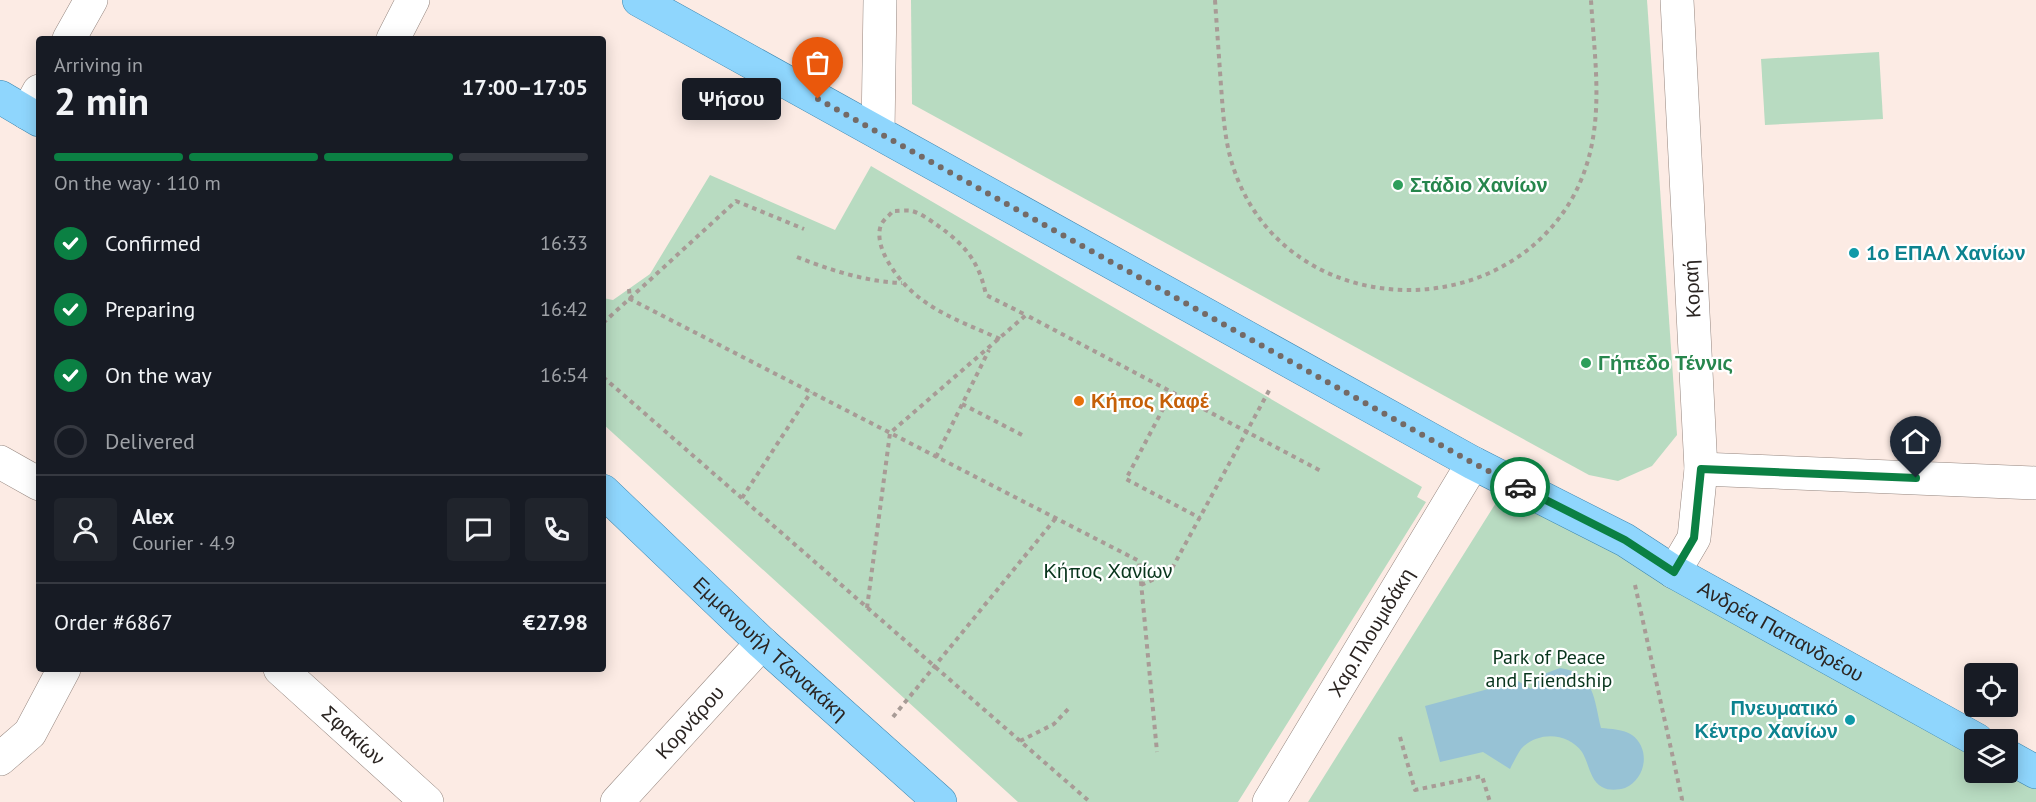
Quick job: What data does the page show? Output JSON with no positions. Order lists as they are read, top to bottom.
{
  "streets": {
    "main road": ["Ανδρέα Παπανδρέου", "Εμμανουήλ Τζανακάκη"],
    "street": [
      "Κοραή",
      "Χαρ.Πλουμιδάκη",
      "Κορνάρου",
      "Σφακίων"
    ]
  },
  "crossings": [
    ["Κοραή", "Ανδρέα Παπανδρέου"],
    ["Ανδρέα Παπανδρέου", "Χαρ.Πλουμιδάκη"],
    ["Εμμανουήλ Τζανακάκη", "Κορνάρου"]
  ],
  "parks": ["Κήπος Χανίων", "Park of Peace and Friendship"],
  "places": [
    "Ψήσου",
    "Στάδιο Χανίων",
    "1ο ΕΠΑΛ Χανίων",
    "Γήπεδο Τέννις",
    "Κήπος Καφέ",
    "Πνευματικό Κέντρο Χανίων"
  ],
  "page": {
    "heading": ["2 min", "Arriving in", "17:00–17:05"],
    "panel": [
      "Alex",
      "Courier · 4.9",
      "Order #6867",
      "€27.98"
    ],
    "bubble": "Ψήσου",
    "bar": "On the way · 110 m",
    "list": [
      ["Confirmed", "16:33"],
      ["Preparing", "16:42"],
      ["On the way", "16:54"],
      "Delivered"
    ]
  }
}
